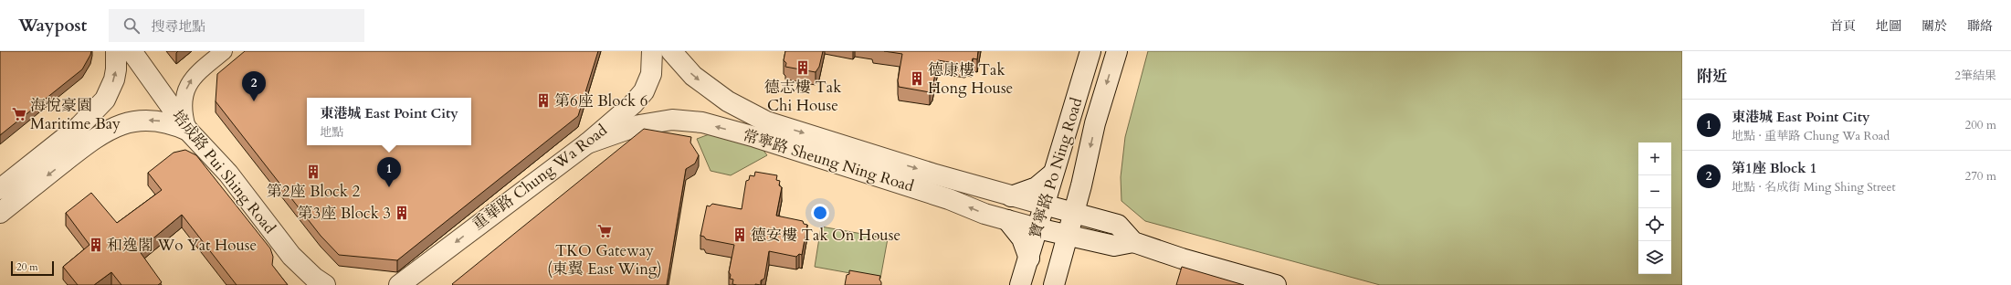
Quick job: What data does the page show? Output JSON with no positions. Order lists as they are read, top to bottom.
{
  "streets": {
    "street": [
      "常寧路 Sheung Ning Road",
      "寶寧路 Po Ning Road",
      "培成路 Pui Shing Road",
      "重華路 Chung Wa Road"
    ]
  },
  "crossings": [
    ["常寧路 Sheung Ning Road", "寶寧路 Po Ning Road"],
    ["常寧路 Sheung Ning Road", "重華路 Chung Wa Road"]
  ],
  "one_way": ["重華路 Chung Wa Road"],
  "places": {
    "building": [
      "德志樓 Tak Chi House",
      "德康樓 Tak Hong House",
      "第6座 Block 6",
      "第2座 Block 2",
      "第3座 Block 3",
      "德安樓 Tak On House",
      "和逸閣 Wo Yat House"
    ],
    "supermarket": ["海悅豪園 Maritime Bay", "TKO Gateway (東翼 East Wing)"]
  },
  "scale_bar": "20 m",
  "page": {
    "header": "Waypost",
    "search": "搜尋地點",
    "nav": [
      "首頁",
      "地圖",
      "關於",
      "聯絡"
    ],
    "heading": ["附近", "2筆結果"],
    "pins": ["2", "1"],
    "popup": ["東港城 East Point City", "地點"],
    "list": [
      {
        "mark": "1",
        "name": "東港城 East Point City",
        "note": "地點 · 重華路 Chung Wa Road",
        "value": "200 m"
      },
      {
        "mark": "2",
        "name": "第1座 Block 1",
        "note": "地點 · 名成街 Ming Shing Street",
        "value": "270 m"
      }
    ],
    "map_buttons": ["+", "−"],
    "scale": "20 m"
  }
}
